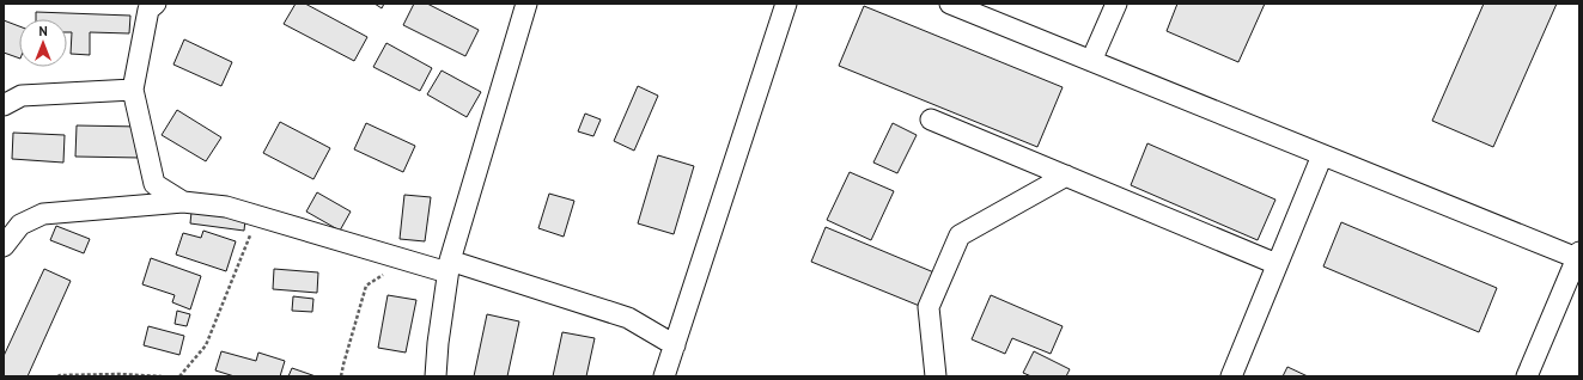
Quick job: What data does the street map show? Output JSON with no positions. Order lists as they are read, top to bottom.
{
  "north": "top"
}
